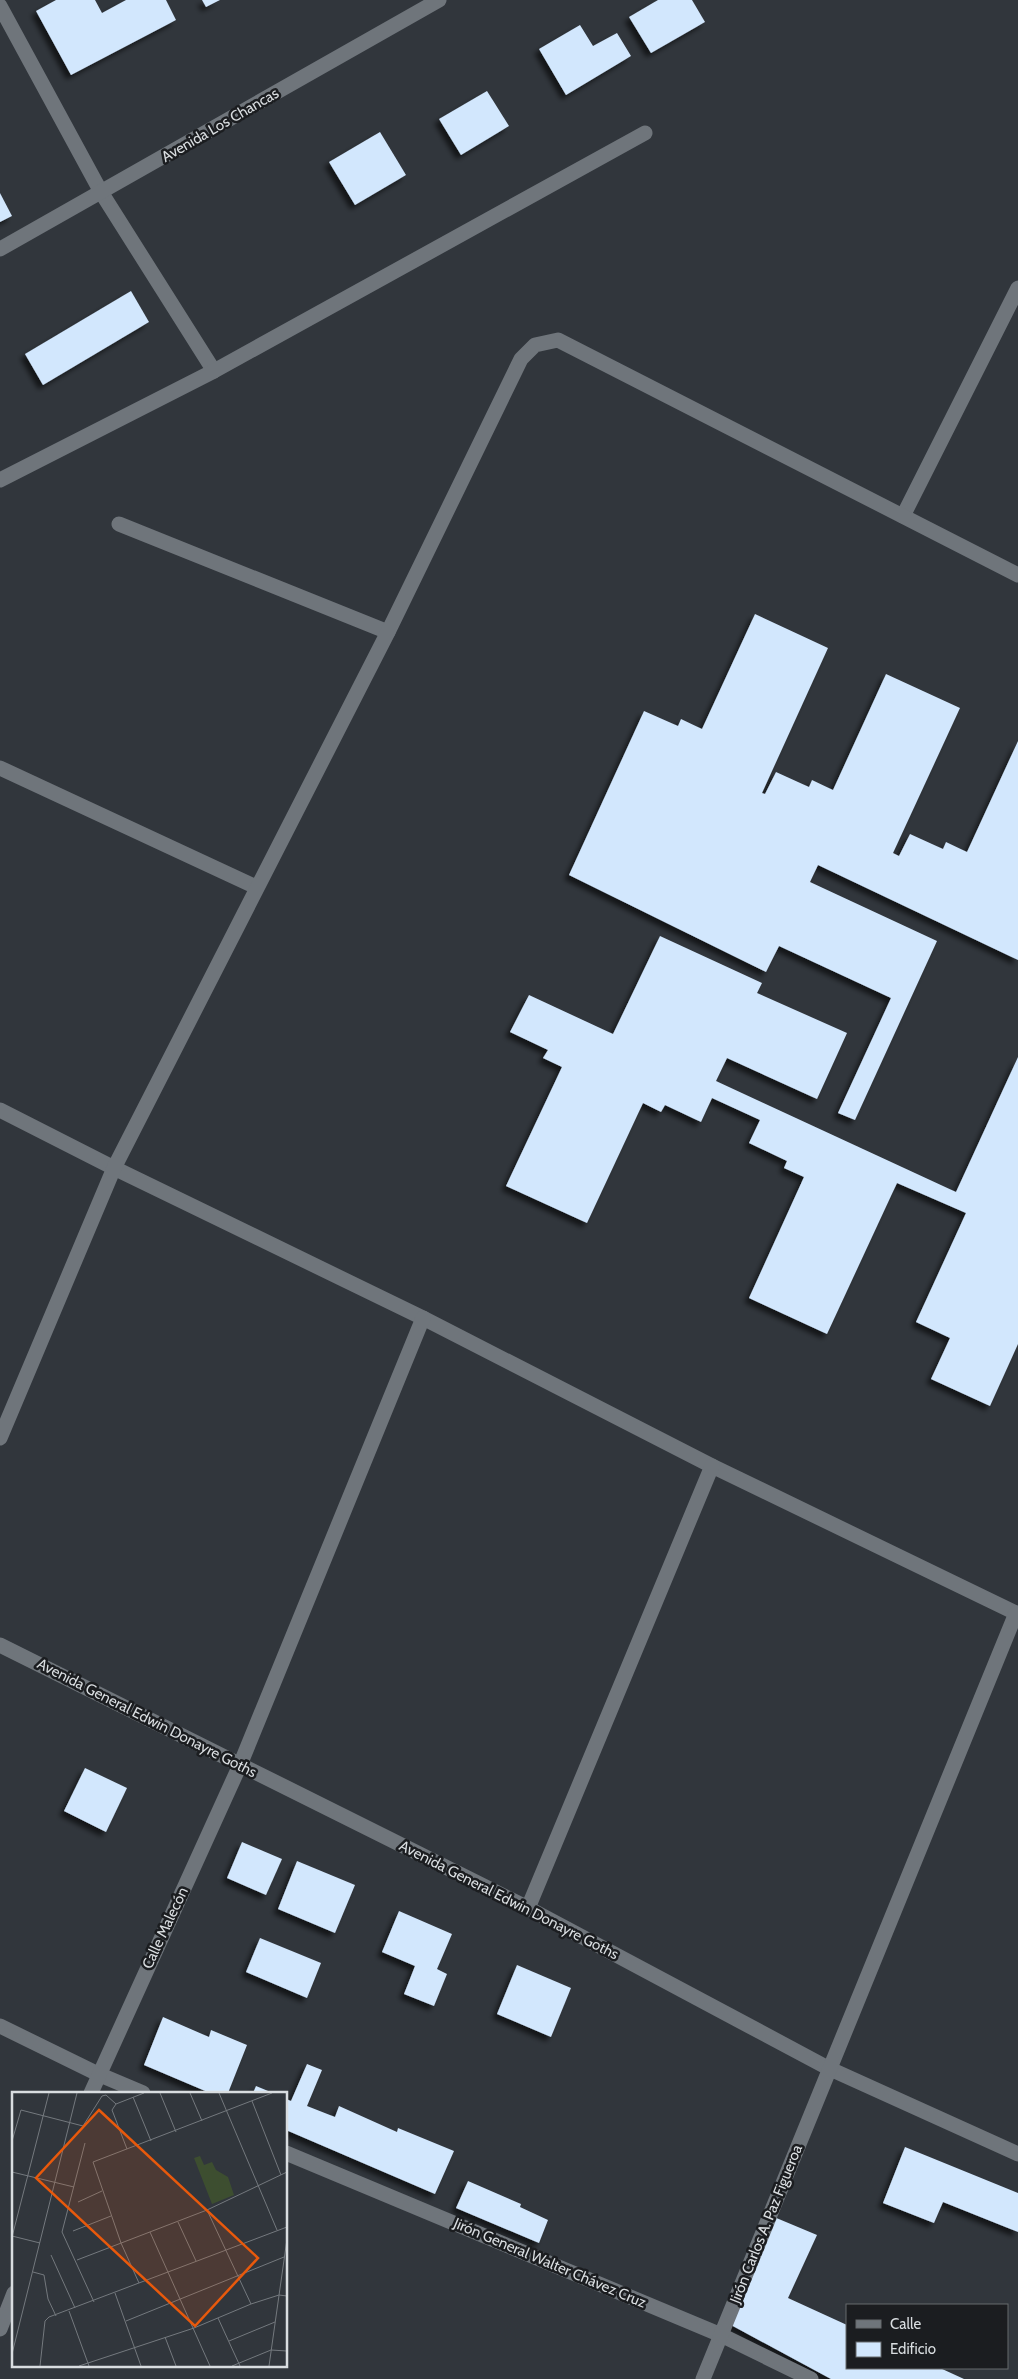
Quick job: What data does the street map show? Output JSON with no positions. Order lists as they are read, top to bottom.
{
  "streets": {
    "street": [
      "Avenida Los Chancas",
      "Avenida General Edwin Donayre Goths",
      "Calle Malecón",
      "Jirón Carlos A. Paz Figueroa",
      "Jirón General Walter Chávez Cruz"
    ]
  },
  "crossings": [
    ["Avenida General Edwin Donayre Goths", "Calle Malecón"],
    ["Avenida General Edwin Donayre Goths", "Jirón Carlos A. Paz Figueroa"],
    ["Jirón Carlos A. Paz Figueroa", "Jirón General Walter Chávez Cruz"]
  ],
  "legend": ["Calle", "Edificio"]
}
